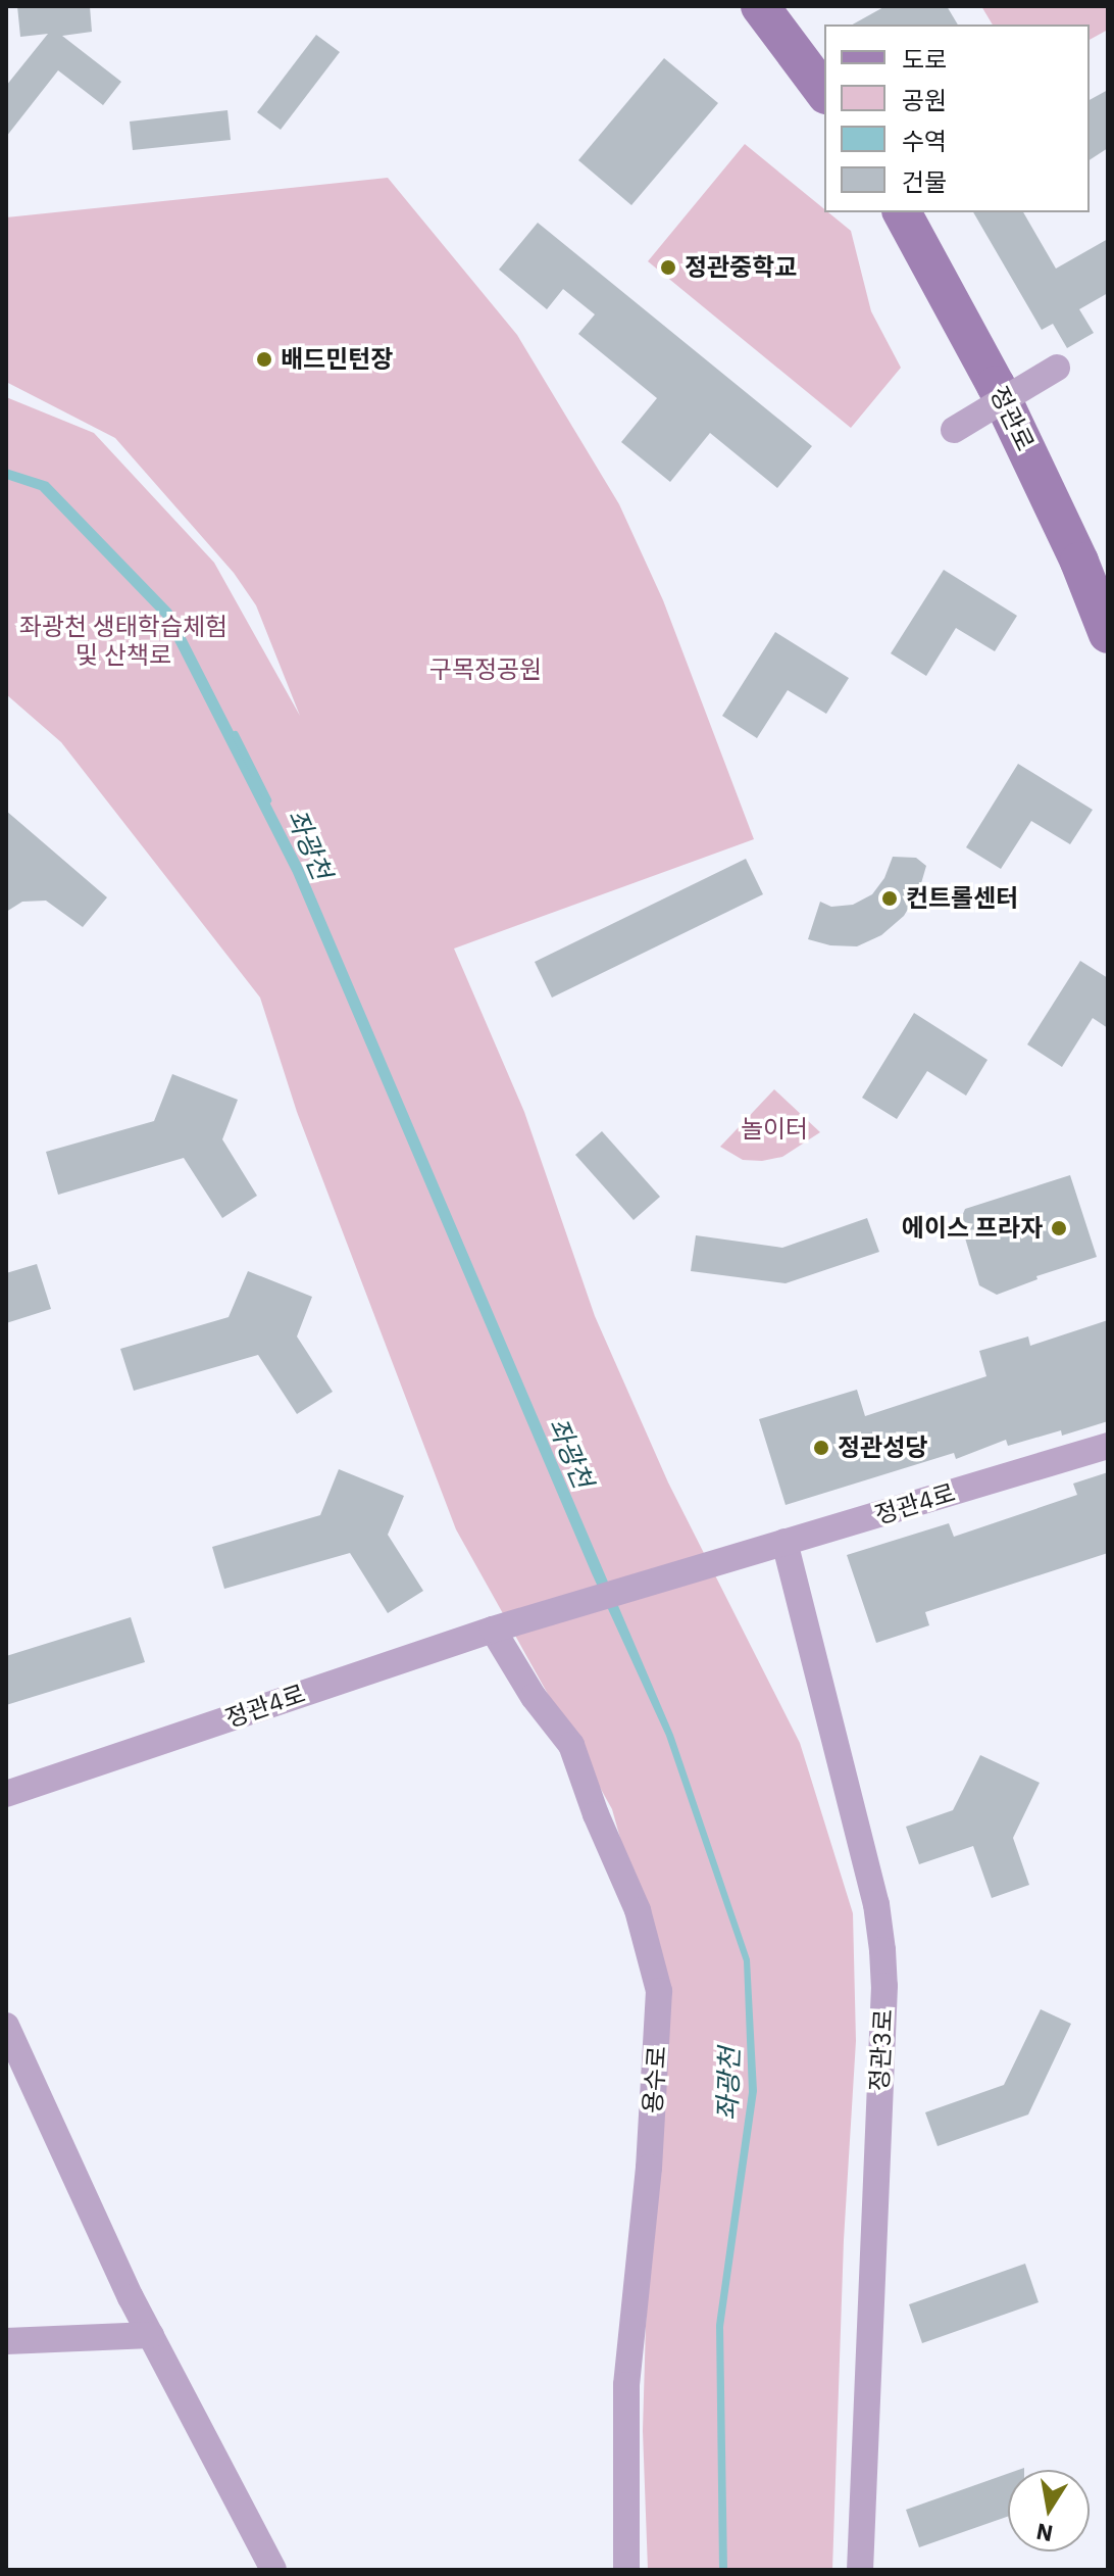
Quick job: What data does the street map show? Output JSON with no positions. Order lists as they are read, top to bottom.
{
  "streets": {
    "street": [
      "정관로",
      "정관4로",
      "정관3로",
      "용수로"
    ]
  },
  "crossings": [
    ["정관4로", "정관3로"],
    ["정관4로", "용수로"]
  ],
  "water": ["좌광천"],
  "parks": ["좌광천 생태학습체험 및 산책로", "구목정공원", "놀이터"],
  "places": [
    "정관중학교",
    "배드민턴장",
    "컨트롤센터",
    "에이스 프라자",
    "정관성당"
  ],
  "legend": [
    "도로",
    "공원",
    "수역",
    "건물"
  ],
  "north": "bottom"
}
